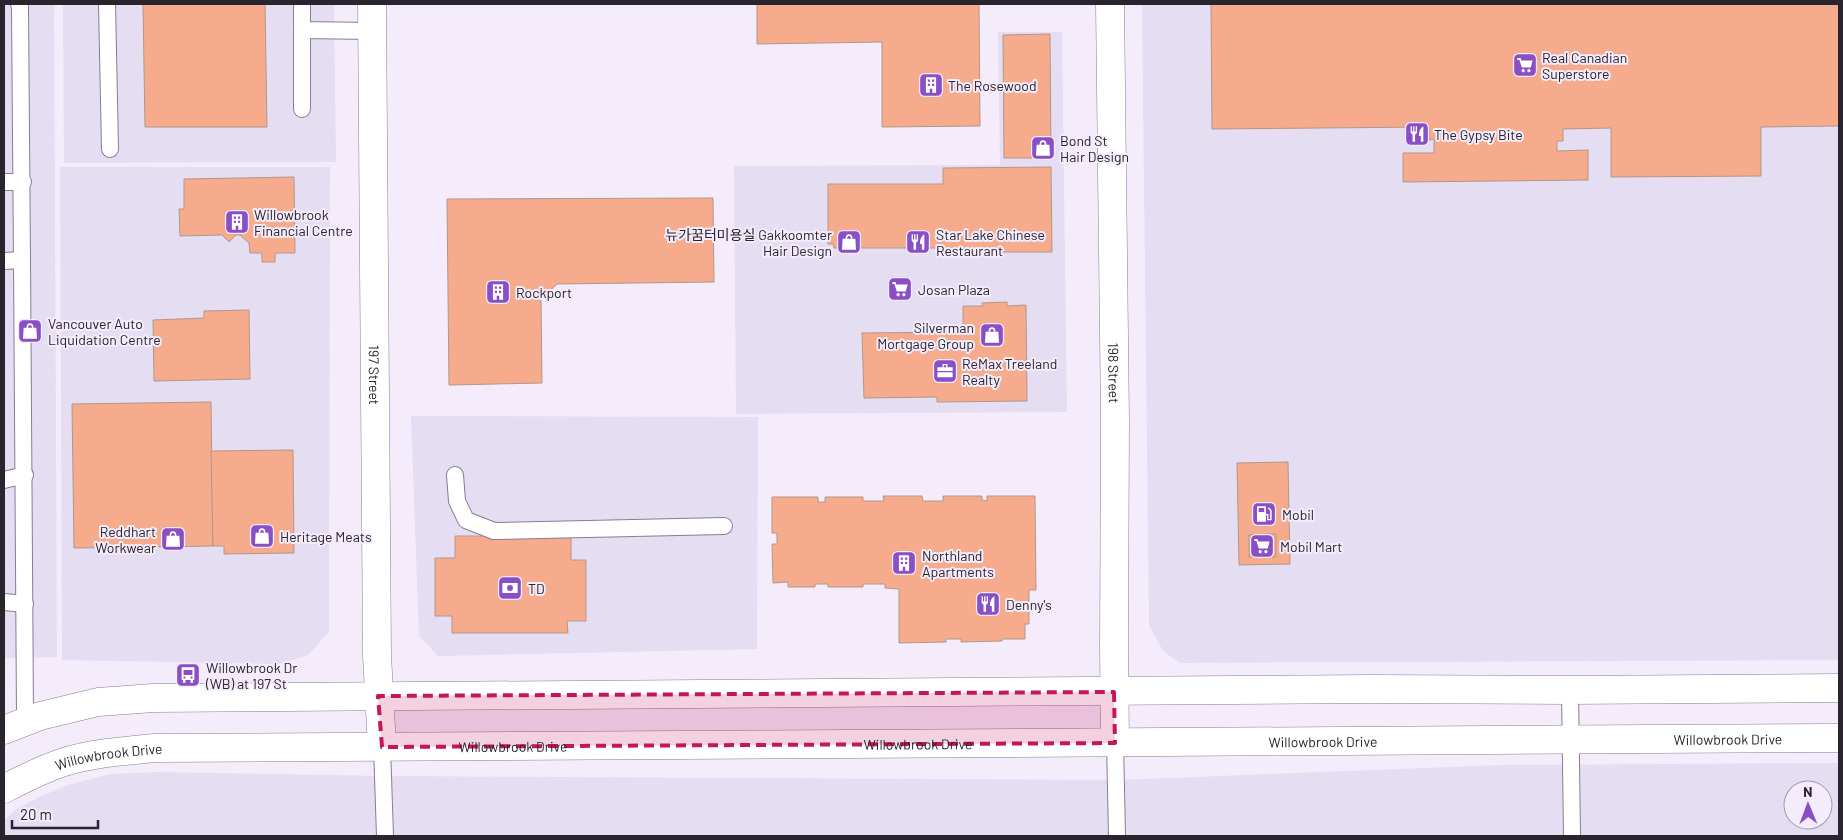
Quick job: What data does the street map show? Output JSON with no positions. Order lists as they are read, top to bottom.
{
  "streets": {
    "main road": ["198 Street", "197 Street", "Willowbrook Drive"]
  },
  "crossings": [
    ["198 Street", "Willowbrook Drive"],
    ["197 Street", "Willowbrook Drive"]
  ],
  "places": {
    "supermarket": ["Real Canadian Superstore", "Josan Plaza", "Mobil Mart"],
    "building": [
      "The Rosewood",
      "Willowbrook Financial Centre",
      "Rockport",
      "Northland Apartments"
    ],
    "restaurant": ["The Gypsy Bite", "Star Lake Chinese Restaurant", "Denny's"],
    "shop": [
      "Bond St Hair Design",
      "뉴가꿈터미용실 Gakkoomter Hair Design",
      "Vancouver Auto Liquidation Centre",
      "Silverman Mortgage Group",
      "Heritage Meats",
      "Reddhart Workwear"
    ],
    "office": ["ReMax Treeland Realty"],
    "fuel station": ["Mobil"],
    "bank": ["TD"],
    "bus stop": ["Willowbrook Dr (WB) at 197 St"]
  },
  "scale_bar": "20 m",
  "north": "top"
}
